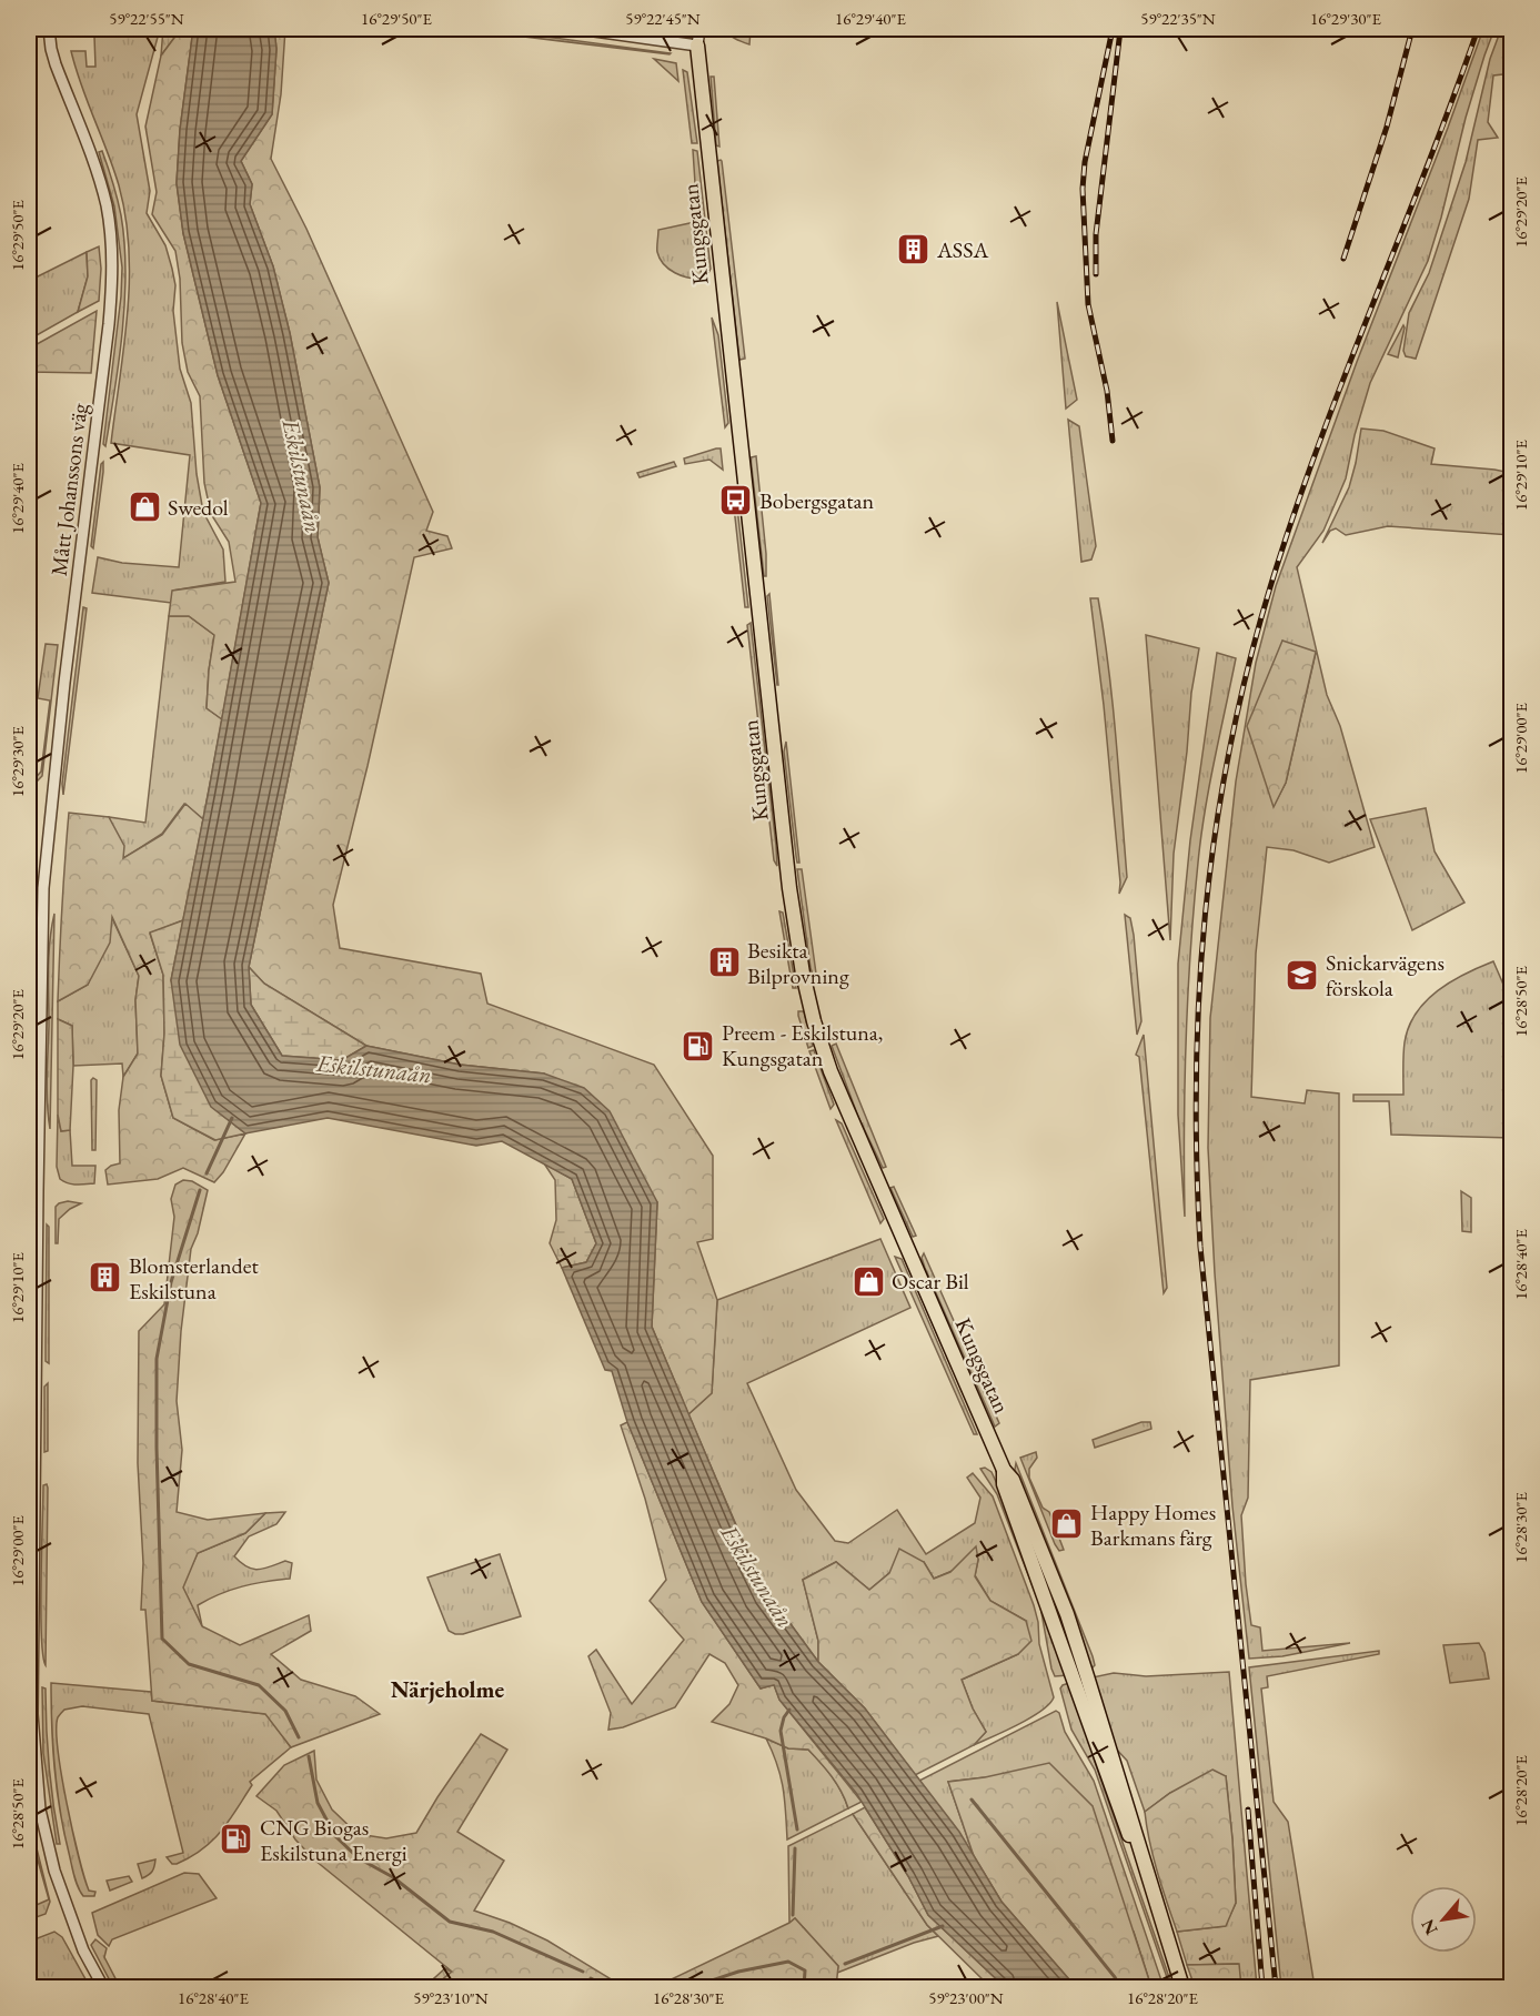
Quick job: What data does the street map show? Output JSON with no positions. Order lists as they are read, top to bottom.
{
  "streets": {
    "main road": ["Kungsgatan"],
    "street": ["Mått Johanssons väg"]
  },
  "districts": ["Närjeholme"],
  "water": ["Eskilstunaån"],
  "places": {
    "building": ["ASSA", "Besikta Bilprovning", "Blomsterlandet Eskilstuna"],
    "bus stop": ["Bobergsgatan"],
    "shop": ["Swedol", "Oscar Bil", "Happy Homes Barkmans färg"],
    "school or university": ["Snickarvägens förskola"],
    "fuel station": ["Preem - Eskilstuna, Kungsgatan", "CNG Biogas Eskilstuna Energi"]
  },
  "north": "bottom left",
  "coordinates": [
    "59°22'55\"N",
    "16°29'50\"E",
    "59°22'45\"N",
    "16°29'40\"E",
    "59°22'35\"N",
    "16°29'30\"E",
    "16°29'20\"E",
    "16°29'10\"E",
    "16°29'00\"E",
    "16°28'50\"E",
    "16°28'40\"E",
    "16°28'30\"E",
    "16°28'20\"E",
    "59°23'10\"N",
    "59°23'00\"N"
  ]
}
